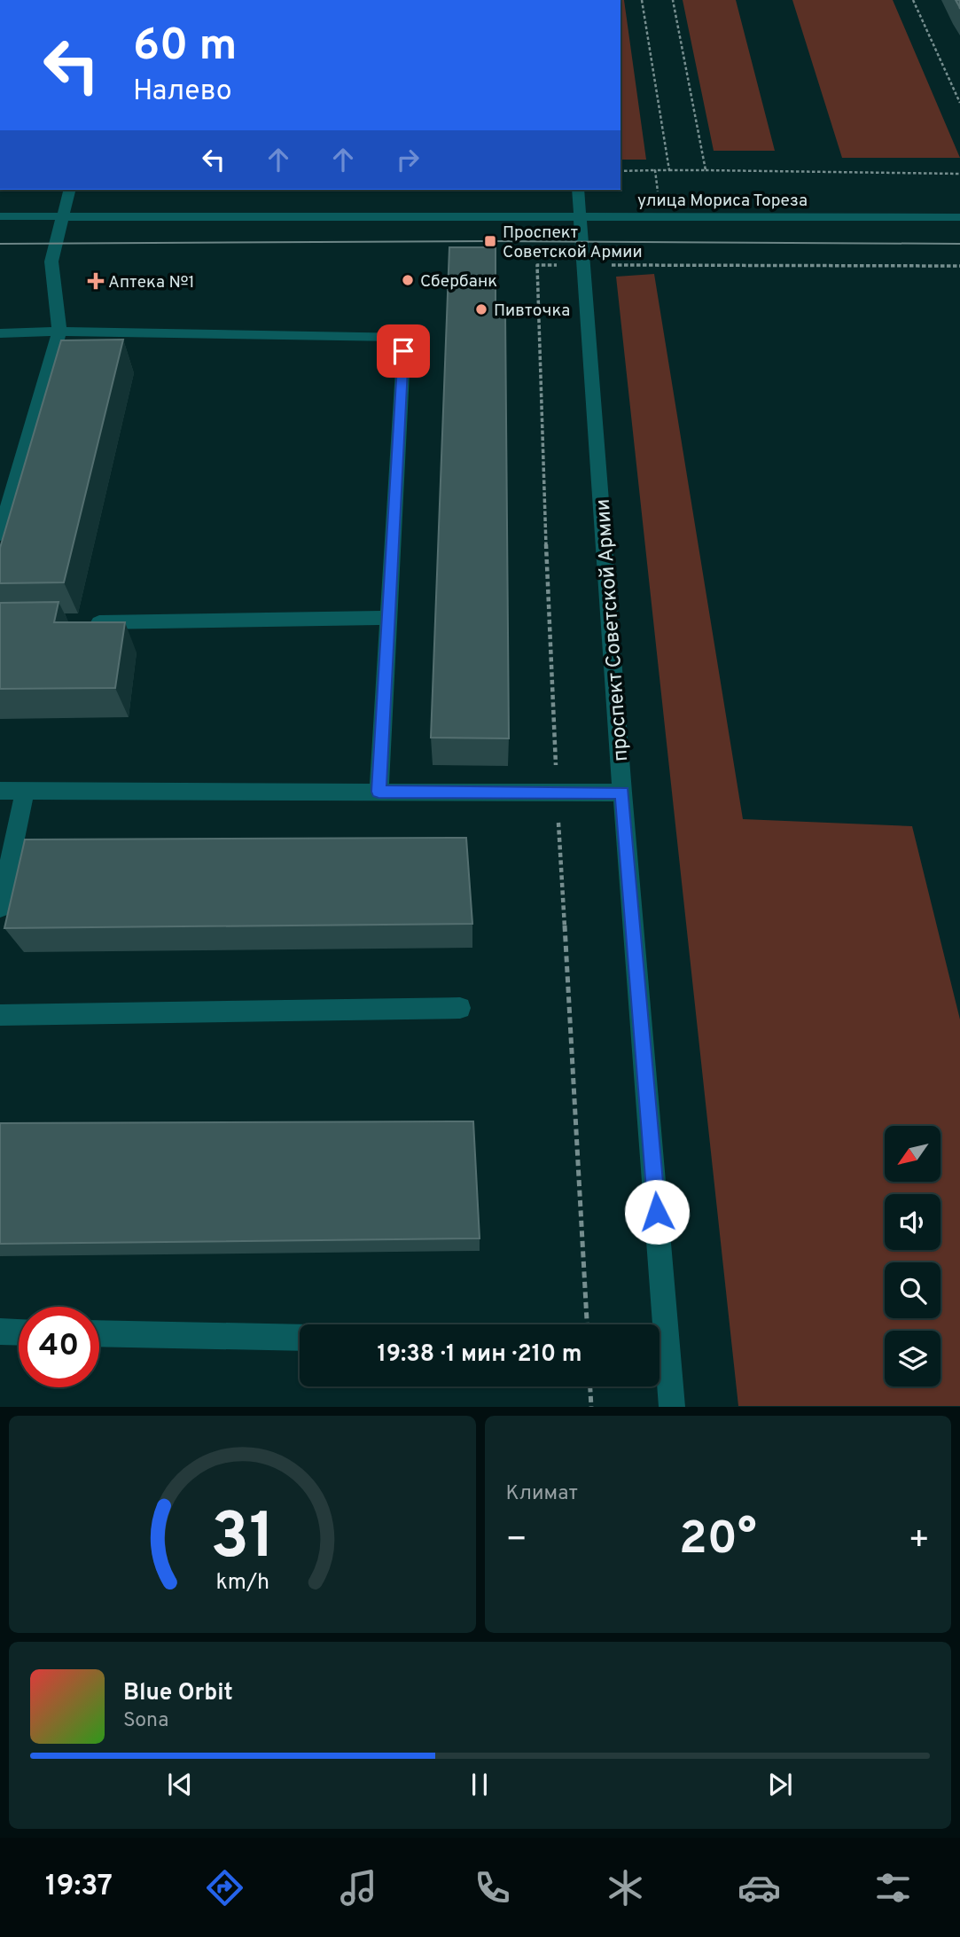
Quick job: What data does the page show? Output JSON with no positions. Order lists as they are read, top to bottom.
{
  "streets": {
    "street": ["улица Мориса Тореза", "проспект Советской Армии"]
  },
  "crossings": [
    ["улица Мориса Тореза", "проспект Советской Армии"]
  ],
  "places": {
    "transit": ["Проспект Советской Армии"],
    "other": ["Сбербанк", "Пивточка"],
    "health": ["Аптека №1"]
  },
  "north": "bottom left",
  "page": {
    "turn": ["60 m", "Налево"],
    "limit": "40",
    "trip": "19:38 · 1 мин · 210 m",
    "tile": "Климат",
    "heat": ["−", "20°", "+"],
    "song": ["Blue Orbit", "Sona"],
    "tabs": "19:37",
    "gauge": ["31", "km/h"]
  }
}
